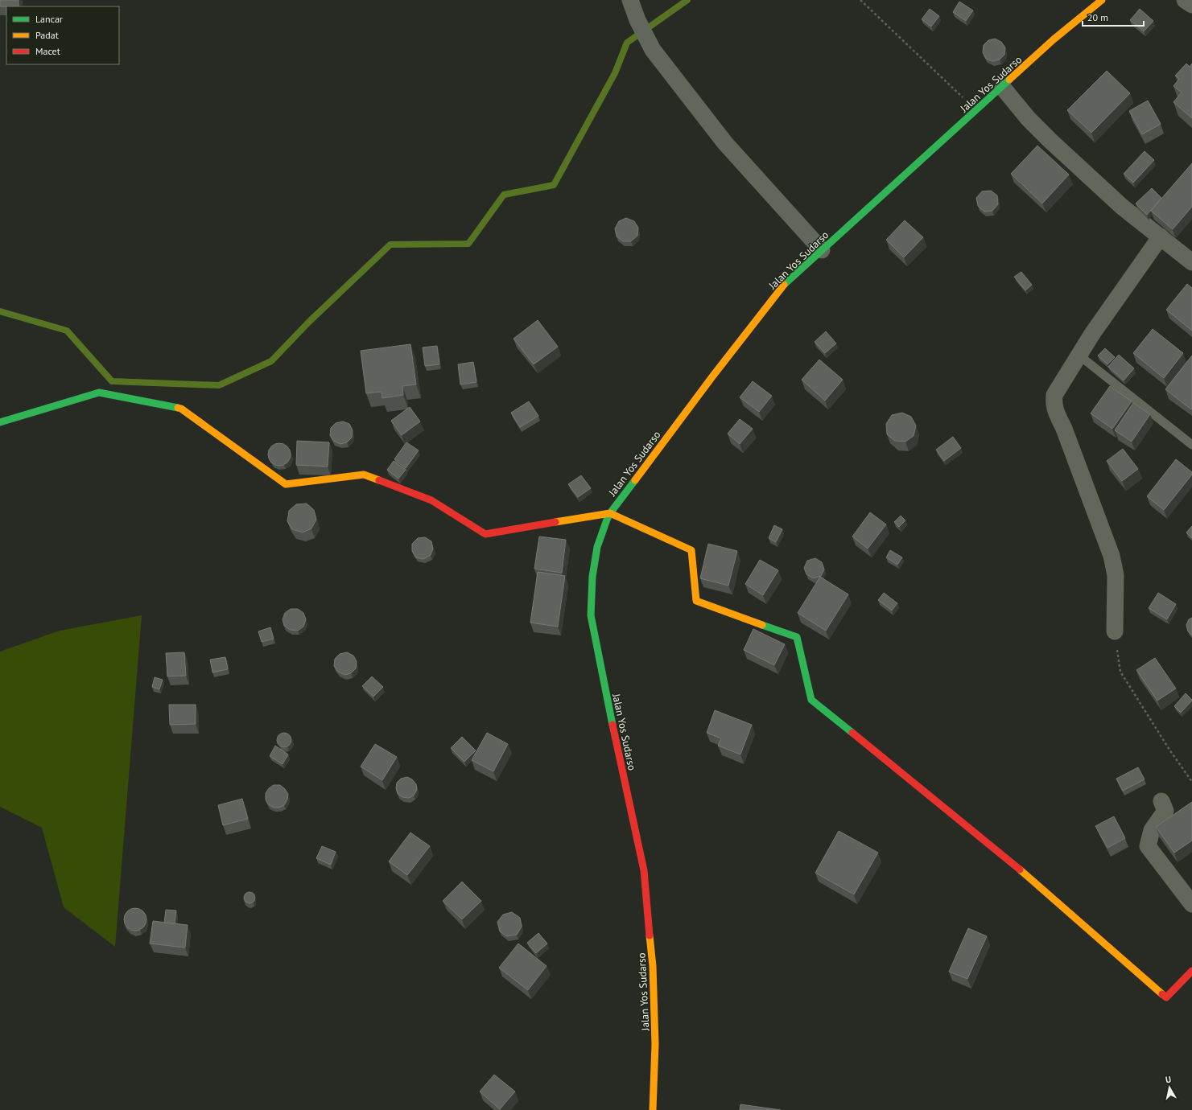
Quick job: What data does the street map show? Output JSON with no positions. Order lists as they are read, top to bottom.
{
  "streets": {
    "street": ["Jalan Yos Sudarso"]
  },
  "legend": ["Lancar", "Padat", "Macet"],
  "scale_bar": "20 m",
  "north": "top"
}
